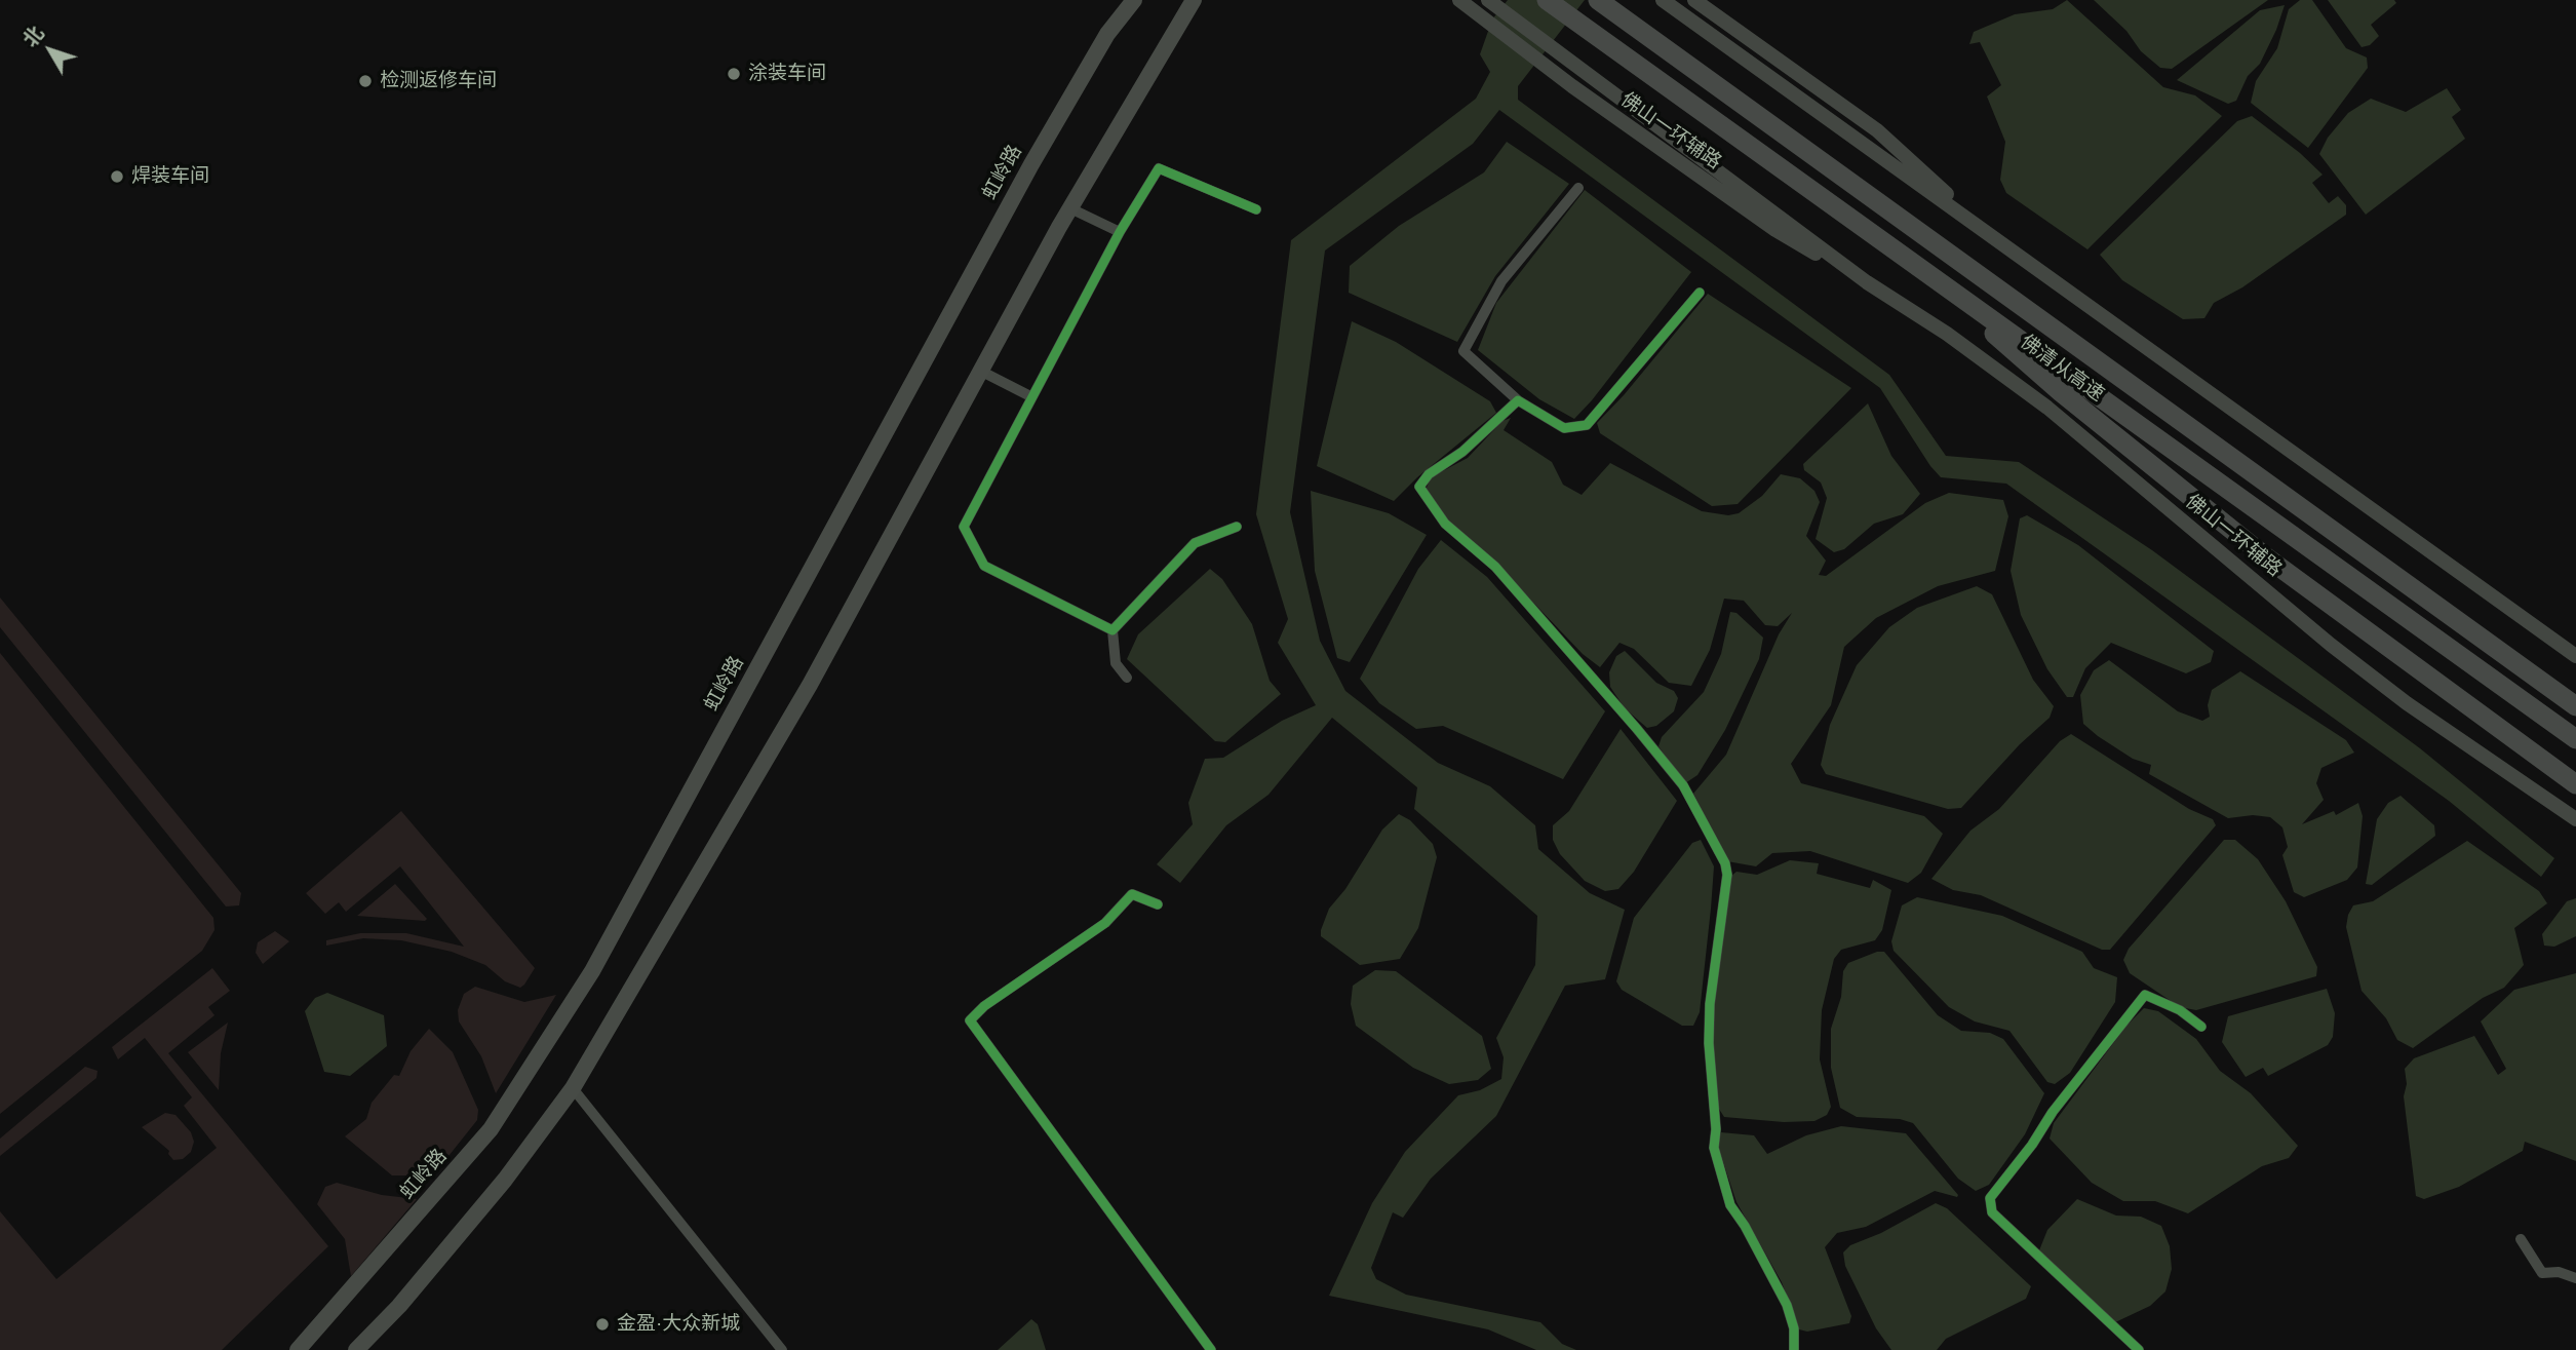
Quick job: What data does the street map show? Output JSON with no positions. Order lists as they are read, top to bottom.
{
  "streets": {
    "highway": ["佛清从高速"],
    "main road": ["佛山一环辅路", "虹岭路"]
  },
  "places": [
    "涂装车间",
    "检测返修车间",
    "焊装车间",
    "金盈·大众新城"
  ],
  "north": "top left"
}
